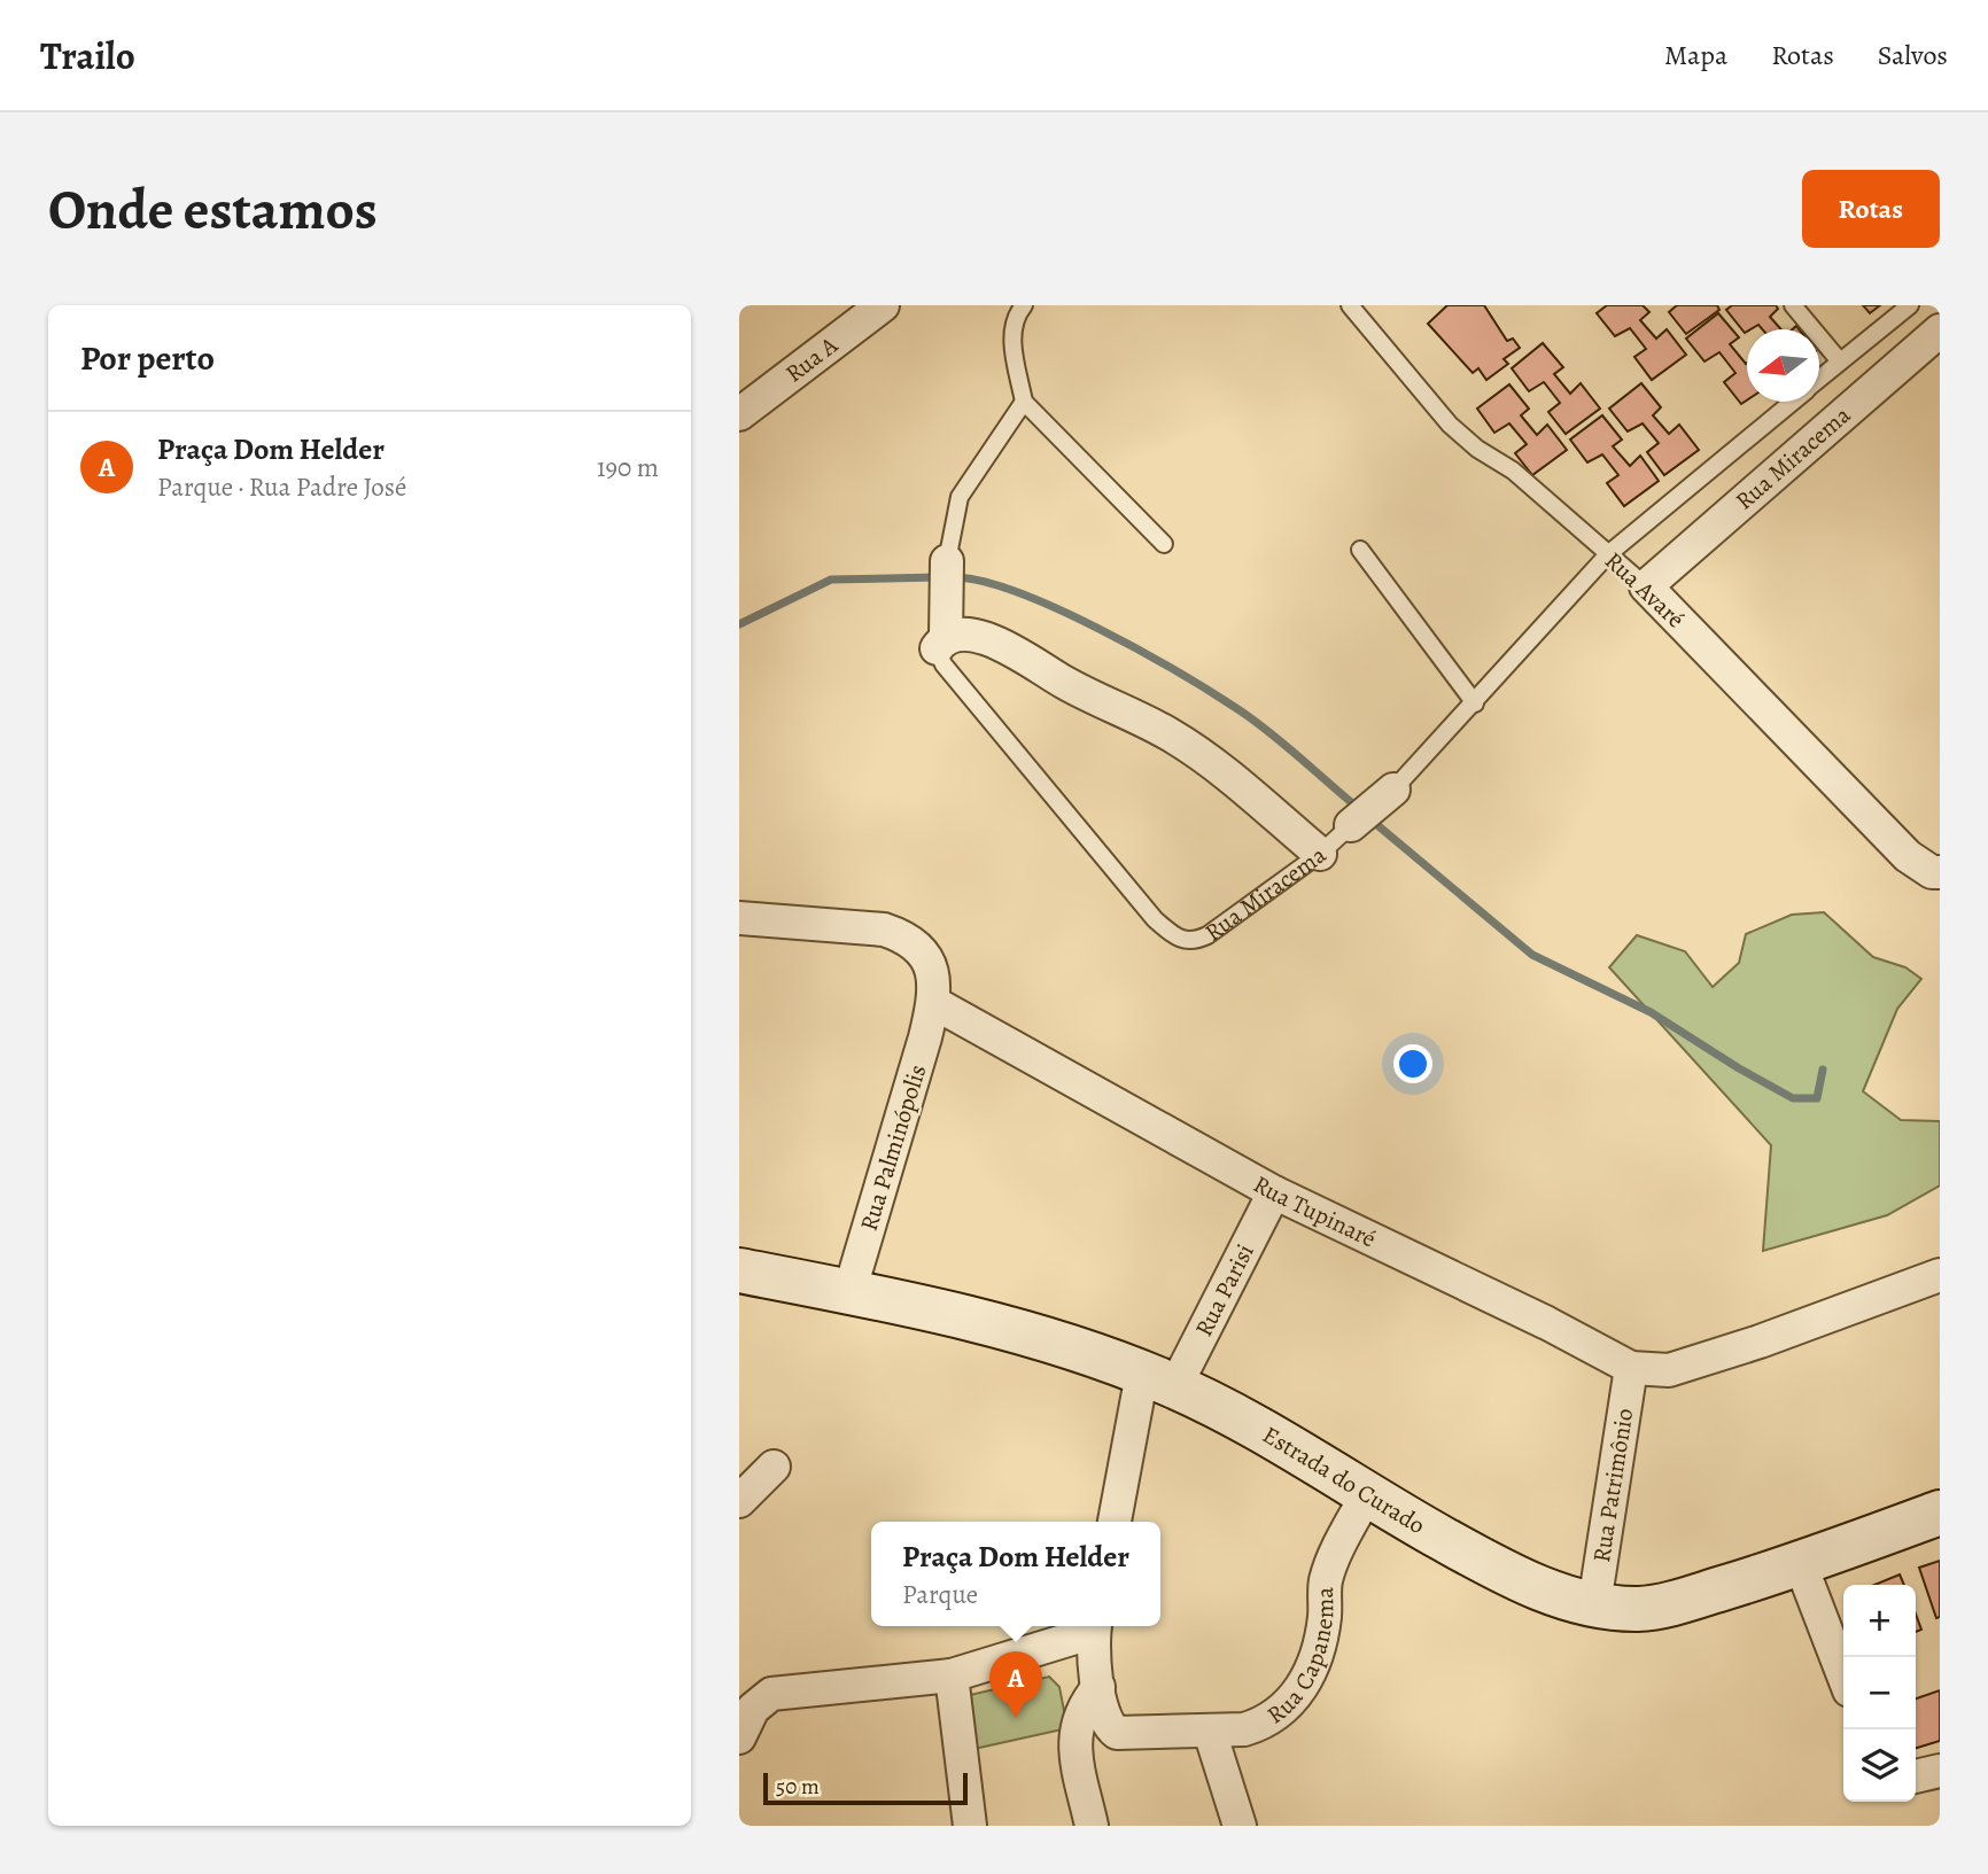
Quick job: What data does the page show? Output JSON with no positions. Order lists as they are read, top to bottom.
{
  "streets": {
    "main road": ["Estrada do Curado"],
    "street": [
      "Rua A",
      "Rua Miracema",
      "Rua Avaré",
      "Rua Palminópolis",
      "Rua Tupinaré",
      "Rua Parisi",
      "Rua Patrimônio",
      "Rua Capanema"
    ]
  },
  "crossings": [
    ["Rua Miracema", "Rua Avaré"],
    ["Rua Palminópolis", "Rua Tupinaré"],
    ["Rua Palminópolis", "Estrada do Curado"],
    ["Rua Tupinaré", "Rua Parisi"],
    ["Rua Tupinaré", "Rua Patrimônio"],
    ["Rua Parisi", "Estrada do Curado"],
    ["Estrada do Curado", "Rua Patrimônio"],
    ["Estrada do Curado", "Rua Capanema"]
  ],
  "scale_bar": "50 m",
  "north": "left",
  "page": {
    "header": "Trailo",
    "nav": ["Mapa", "Rotas", "Salvos"],
    "buttons": "Rotas",
    "title": "Onde estamos",
    "heading": "Por perto",
    "list": [
      {
        "mark": "A",
        "name": "Praça Dom Helder",
        "note": "Parque · Rua Padre José",
        "value": "190 m"
      }
    ],
    "popup": ["Praça Dom Helder", "Parque"],
    "map_buttons": ["+", "−"],
    "pins": "A",
    "scale": "50 m"
  }
}
